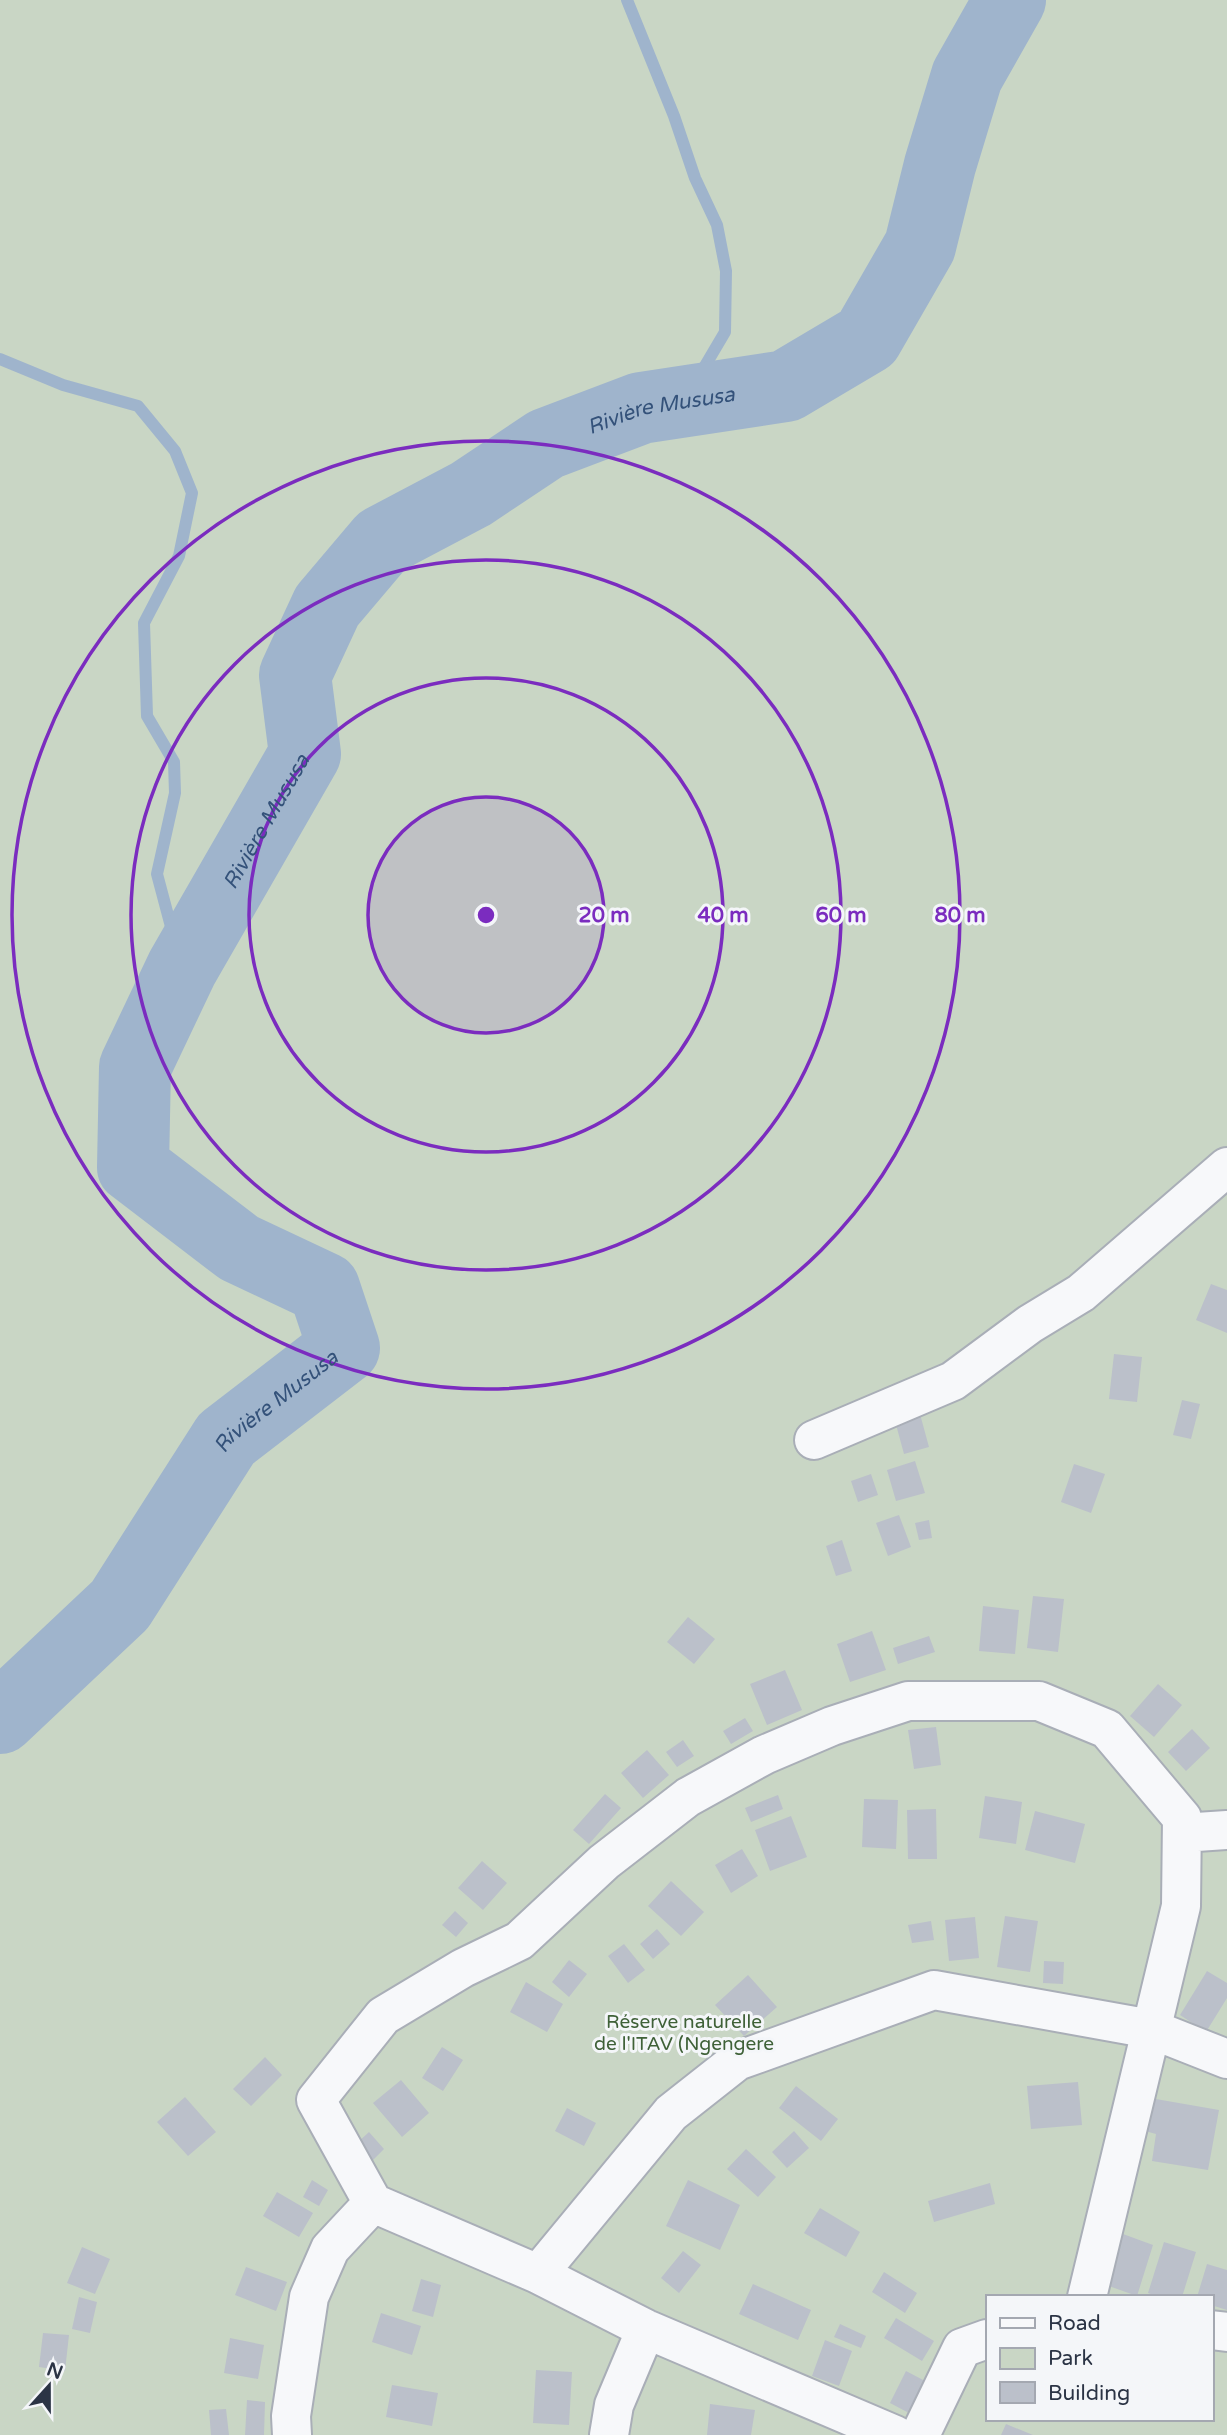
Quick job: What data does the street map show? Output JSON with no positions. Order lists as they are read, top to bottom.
{
  "water": ["Rivière Mususa"],
  "parks": ["Réserve naturelle de l'ITAV (Ngengere"],
  "legend": ["Road", "Park", "Building"],
  "north": "top",
  "rings": [
    "20 m",
    "40 m",
    "60 m",
    "80 m"
  ]
}
